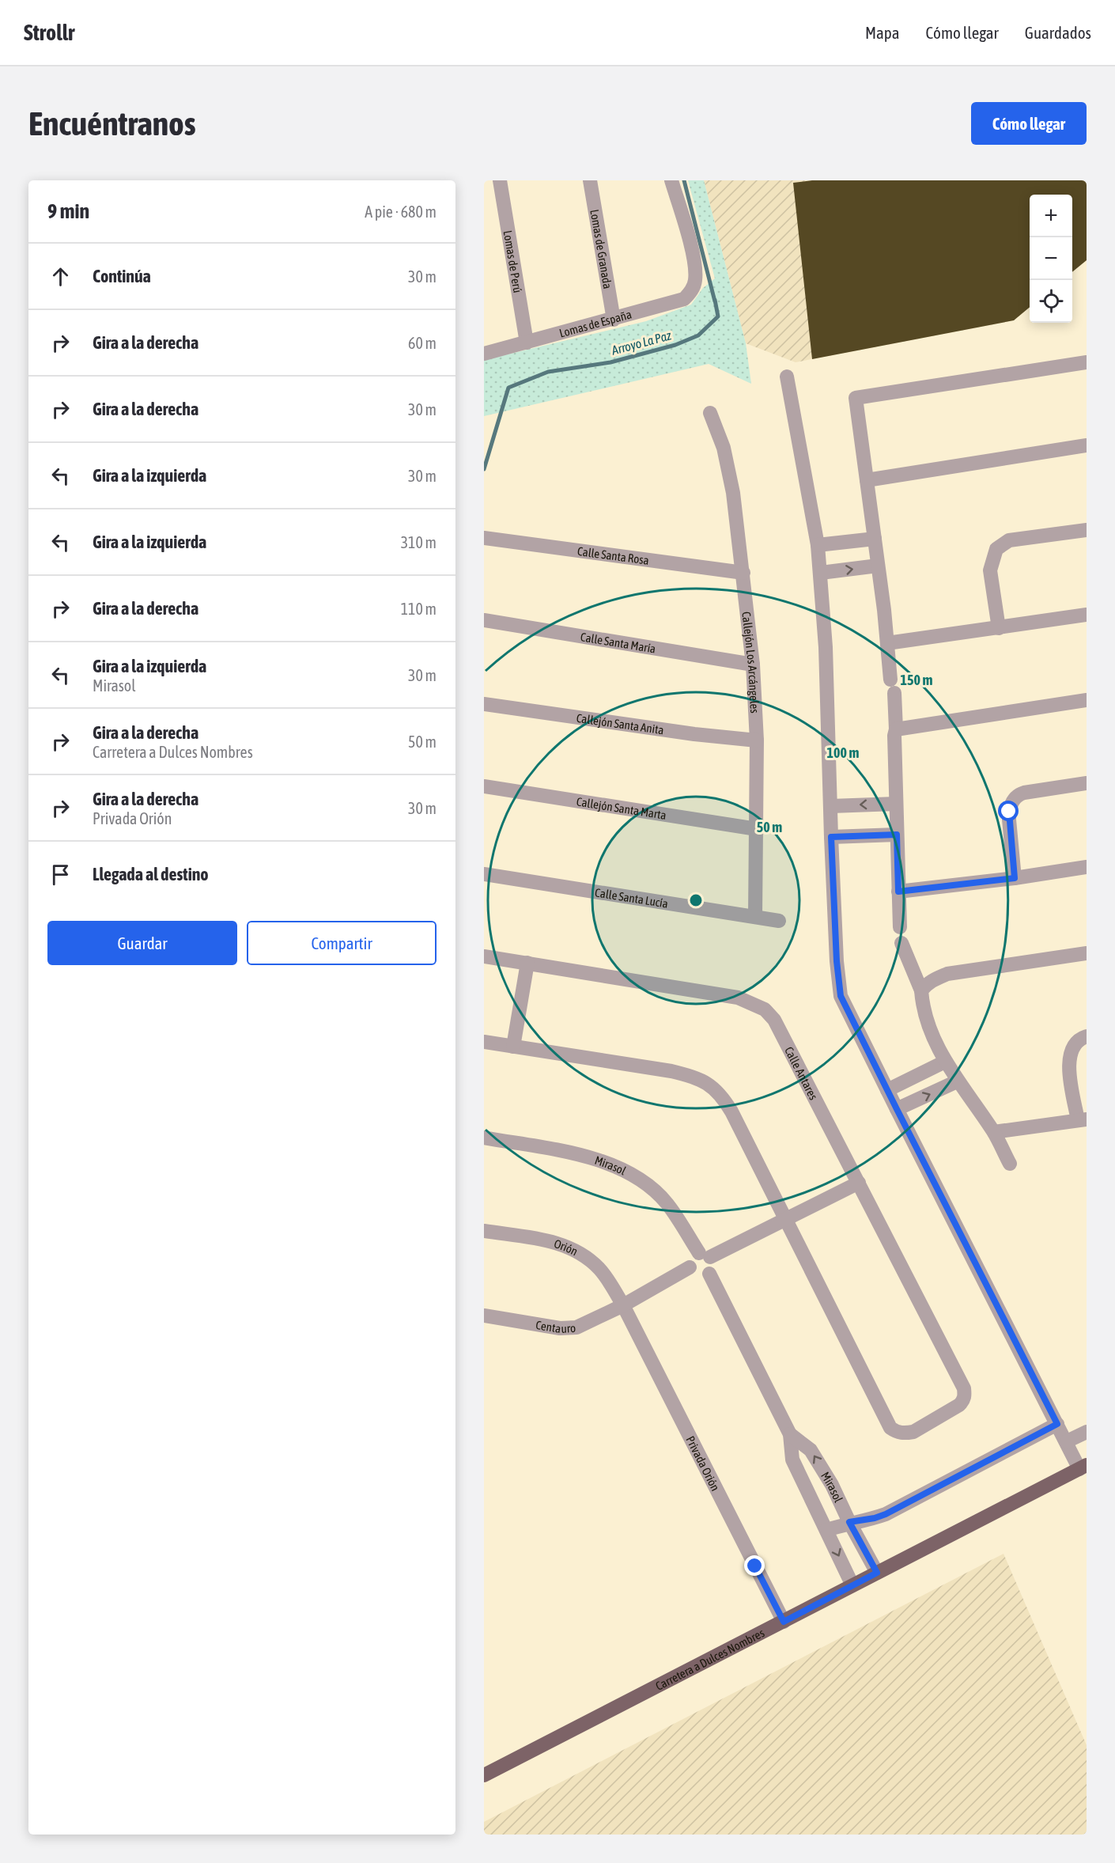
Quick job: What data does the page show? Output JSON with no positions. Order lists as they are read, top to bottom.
{
  "streets": {
    "main road": ["Carretera a Dulces Nombres"],
    "street": [
      "Lomas de Granada",
      "Lomas de Perú",
      "Lomas de España",
      "Calle Santa Rosa",
      "Calle Santa María",
      "Callejón Los Arcángeles",
      "Callejón Santa Anita",
      "Callejón Santa Marta",
      "Calle Santa Lucía",
      "Calle Antares",
      "Mirasol",
      "Orión",
      "Centauro",
      "Privada Orión"
    ]
  },
  "crossings": [
    ["Lomas de Granada", "Lomas de España"],
    ["Lomas de Perú", "Lomas de España"],
    ["Calle Santa Rosa", "Callejón Los Arcángeles"],
    ["Calle Santa María", "Callejón Los Arcángeles"],
    ["Callejón Los Arcángeles", "Callejón Santa Anita"],
    ["Callejón Los Arcángeles", "Callejón Santa Marta"],
    ["Callejón Los Arcángeles", "Calle Santa Lucía"],
    ["Mirasol", "Centauro"],
    ["Mirasol", "Carretera a Dulces Nombres"],
    ["Orión", "Centauro"],
    ["Orión", "Privada Orión"],
    ["Centauro", "Privada Orión"],
    ["Privada Orión", "Carretera a Dulces Nombres"]
  ],
  "water": ["Arroyo La Paz"],
  "page": {
    "header": "Strollr",
    "nav": ["Mapa", "Cómo llegar", "Guardados"],
    "buttons": [
      "Cómo llegar",
      ["Guardar", "Compartir"]
    ],
    "title": "Encuéntranos",
    "heading": ["9 min", "A pie · 680 m"],
    "map_buttons": ["+", "−"],
    "list": [
      ["Continúa", "30 m"],
      ["Gira a la derecha", "60 m"],
      ["Gira a la derecha", "30 m"],
      ["Gira a la izquierda", "30 m"],
      ["Gira a la izquierda", "310 m"],
      ["Gira a la derecha", "110 m"],
      ["Gira a la izquierda", "Mirasol", "30 m"],
      ["Gira a la derecha", "Carretera a Dulces Nombres", "50 m"],
      ["Gira a la derecha", "Privada Orión", "30 m"],
      "Llegada al destino"
    ]
  },
  "rings": ["150 m", "100 m", "50 m"]
}
